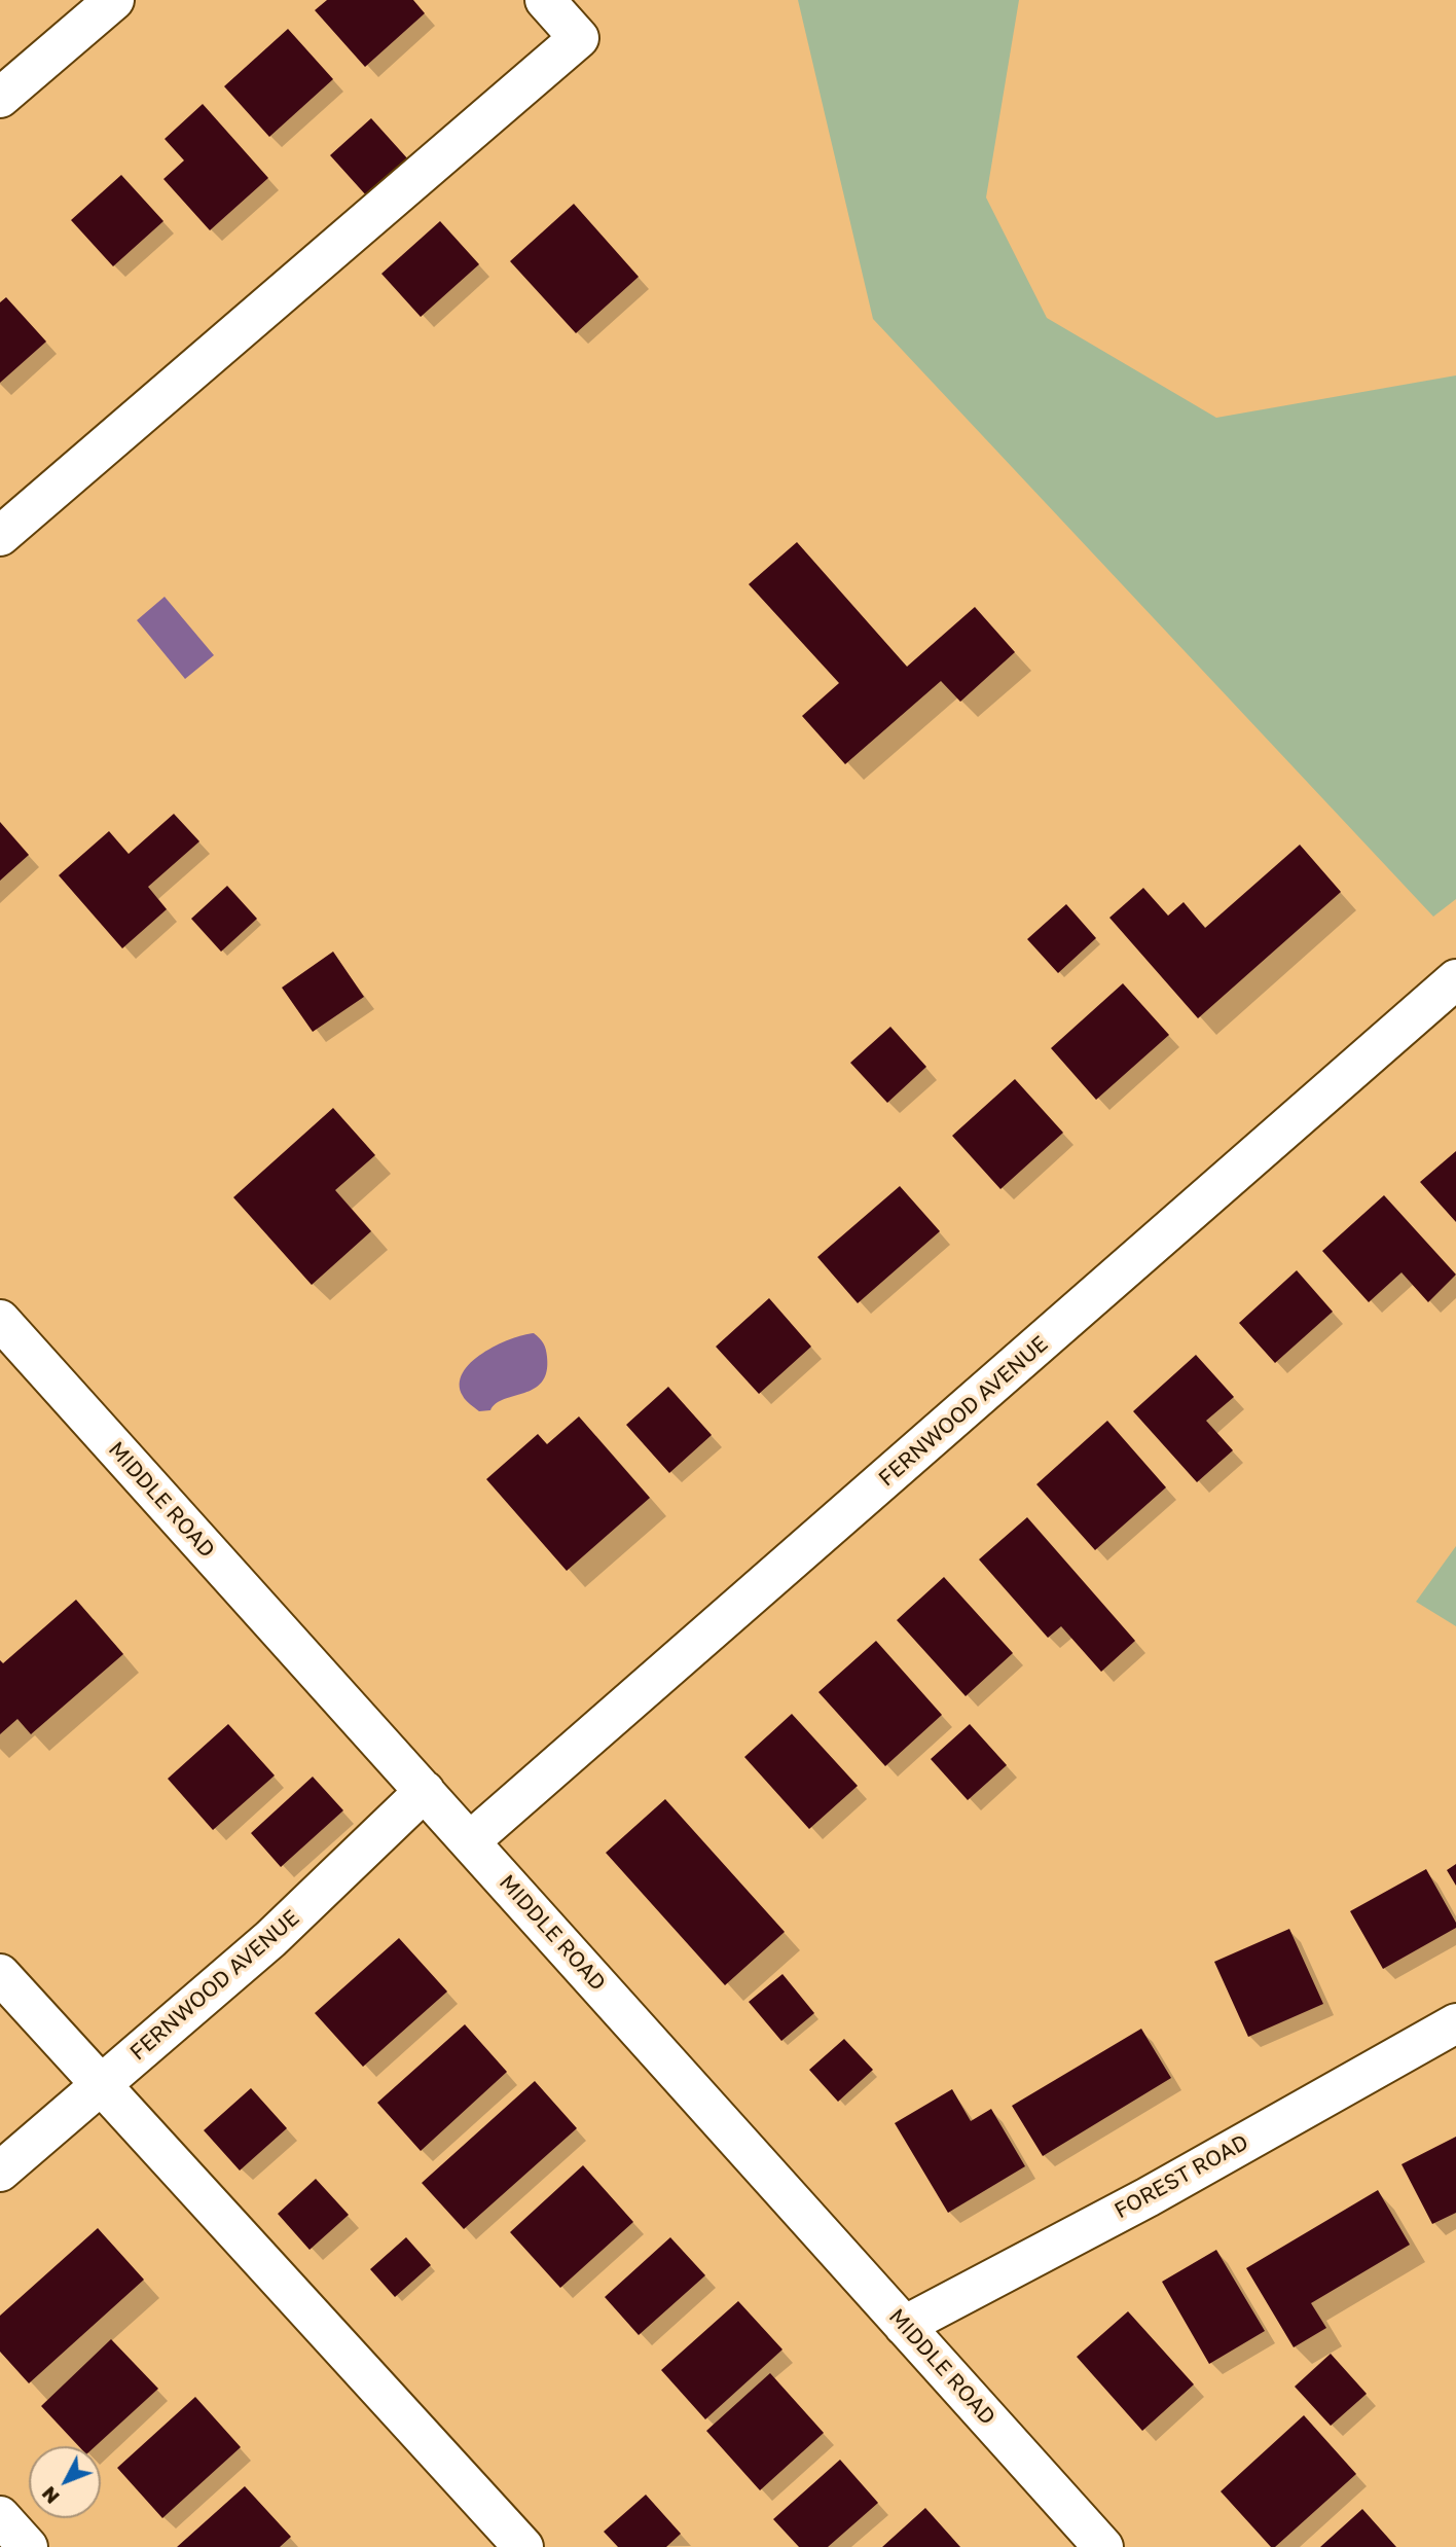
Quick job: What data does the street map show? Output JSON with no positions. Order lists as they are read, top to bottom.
{
  "streets": {
    "street": ["FERNWOOD AVENUE", "MIDDLE ROAD", "FOREST ROAD"]
  },
  "crossings": [
    ["FERNWOOD AVENUE", "MIDDLE ROAD"],
    ["MIDDLE ROAD", "FOREST ROAD"]
  ],
  "north": "bottom left"
}
